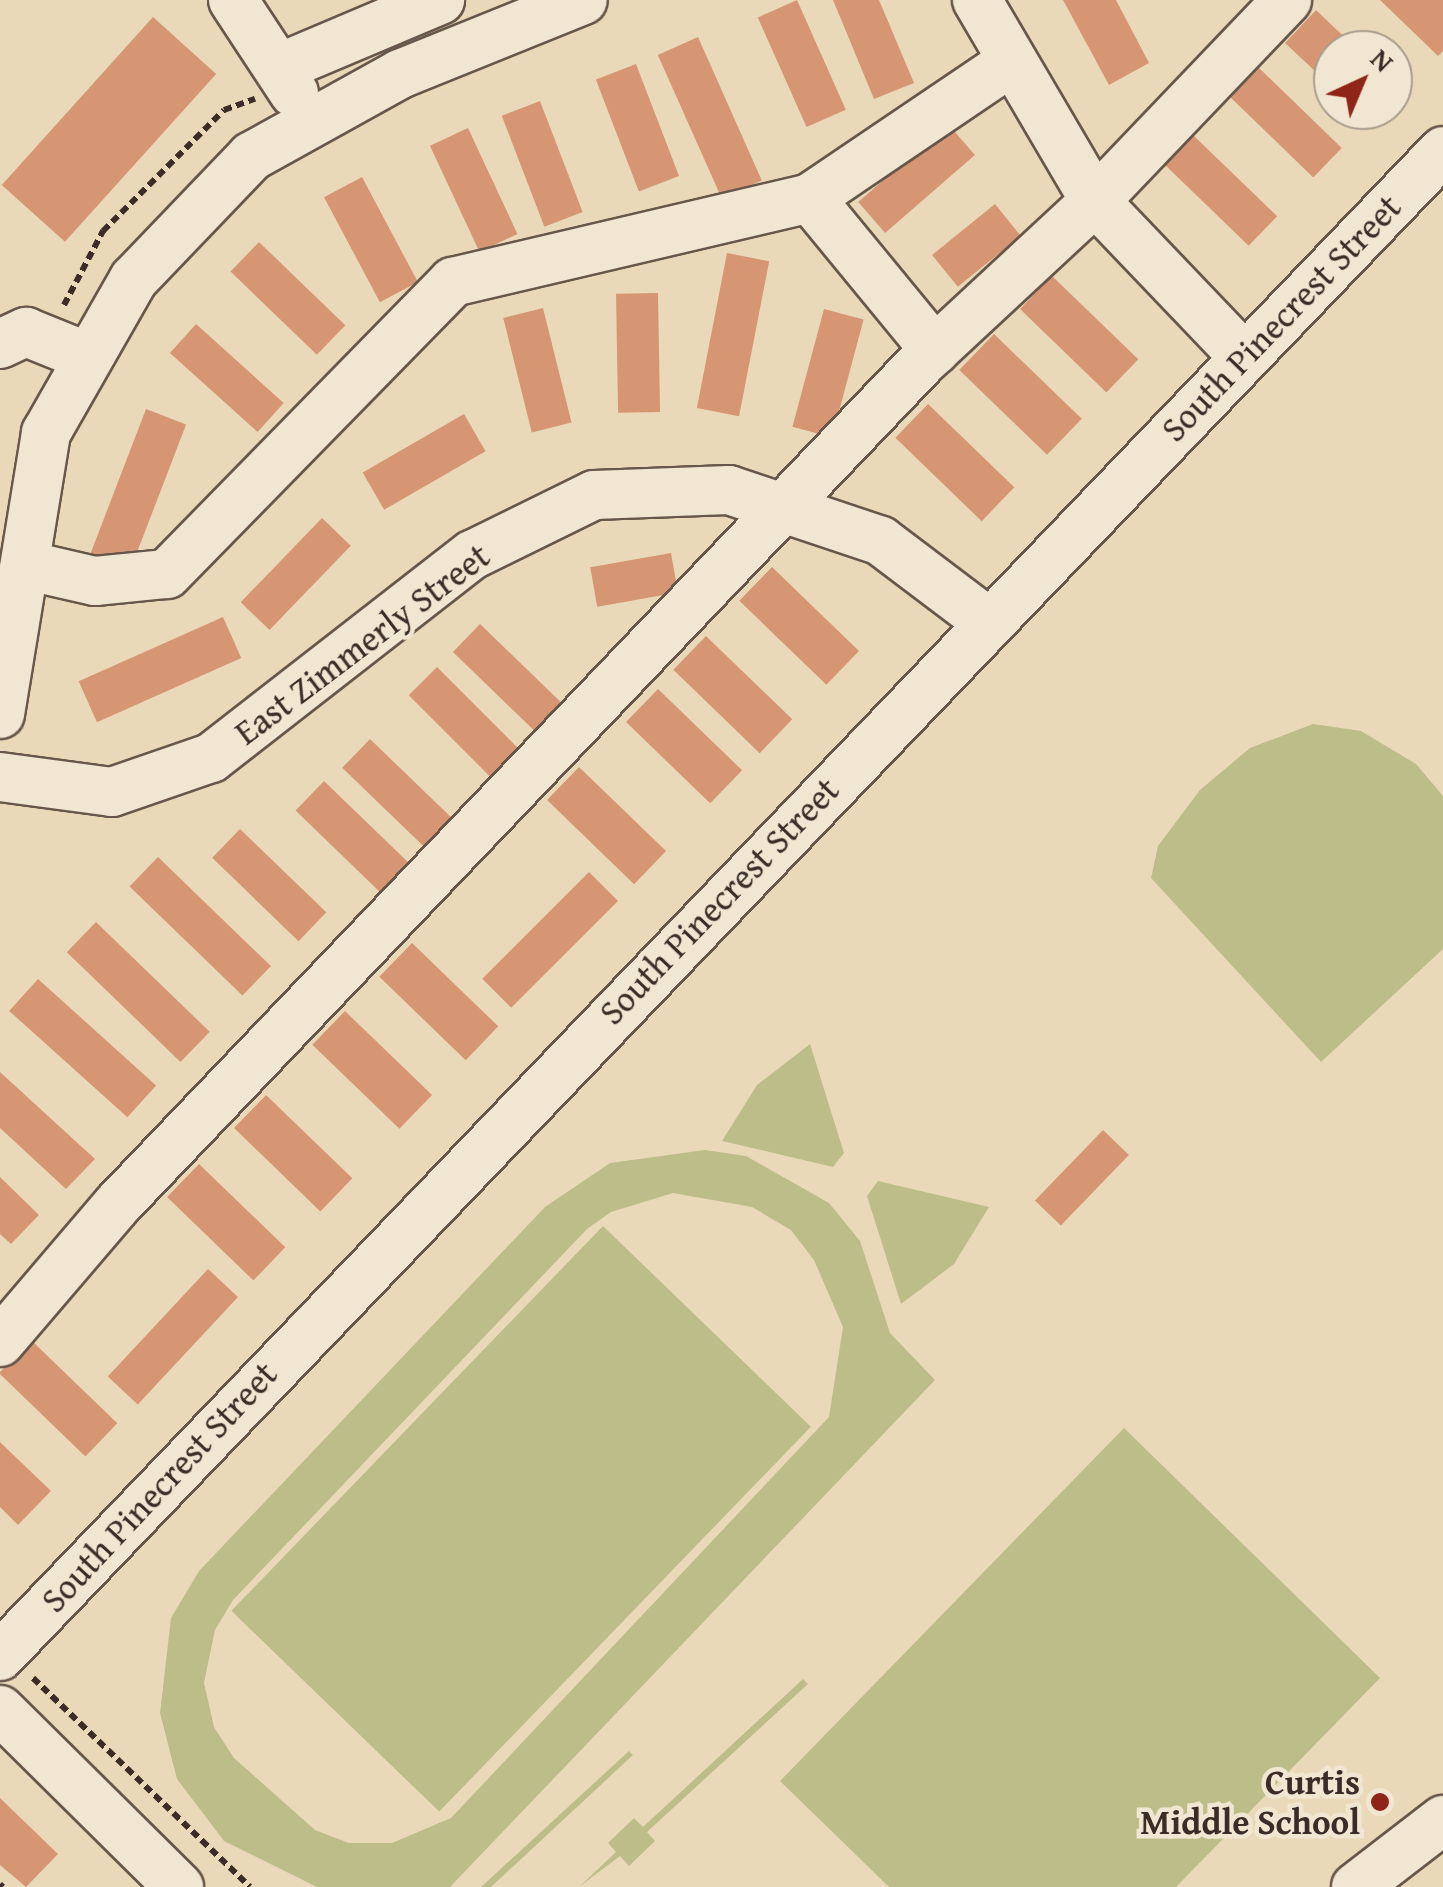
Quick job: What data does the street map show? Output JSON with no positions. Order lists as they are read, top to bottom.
{
  "streets": {
    "street": ["South Pinecrest Street", "East Zimmerly Street"]
  },
  "crossings": [
    ["South Pinecrest Street", "East Zimmerly Street"]
  ],
  "places": ["Curtis Middle School"],
  "north": "top right"
}
